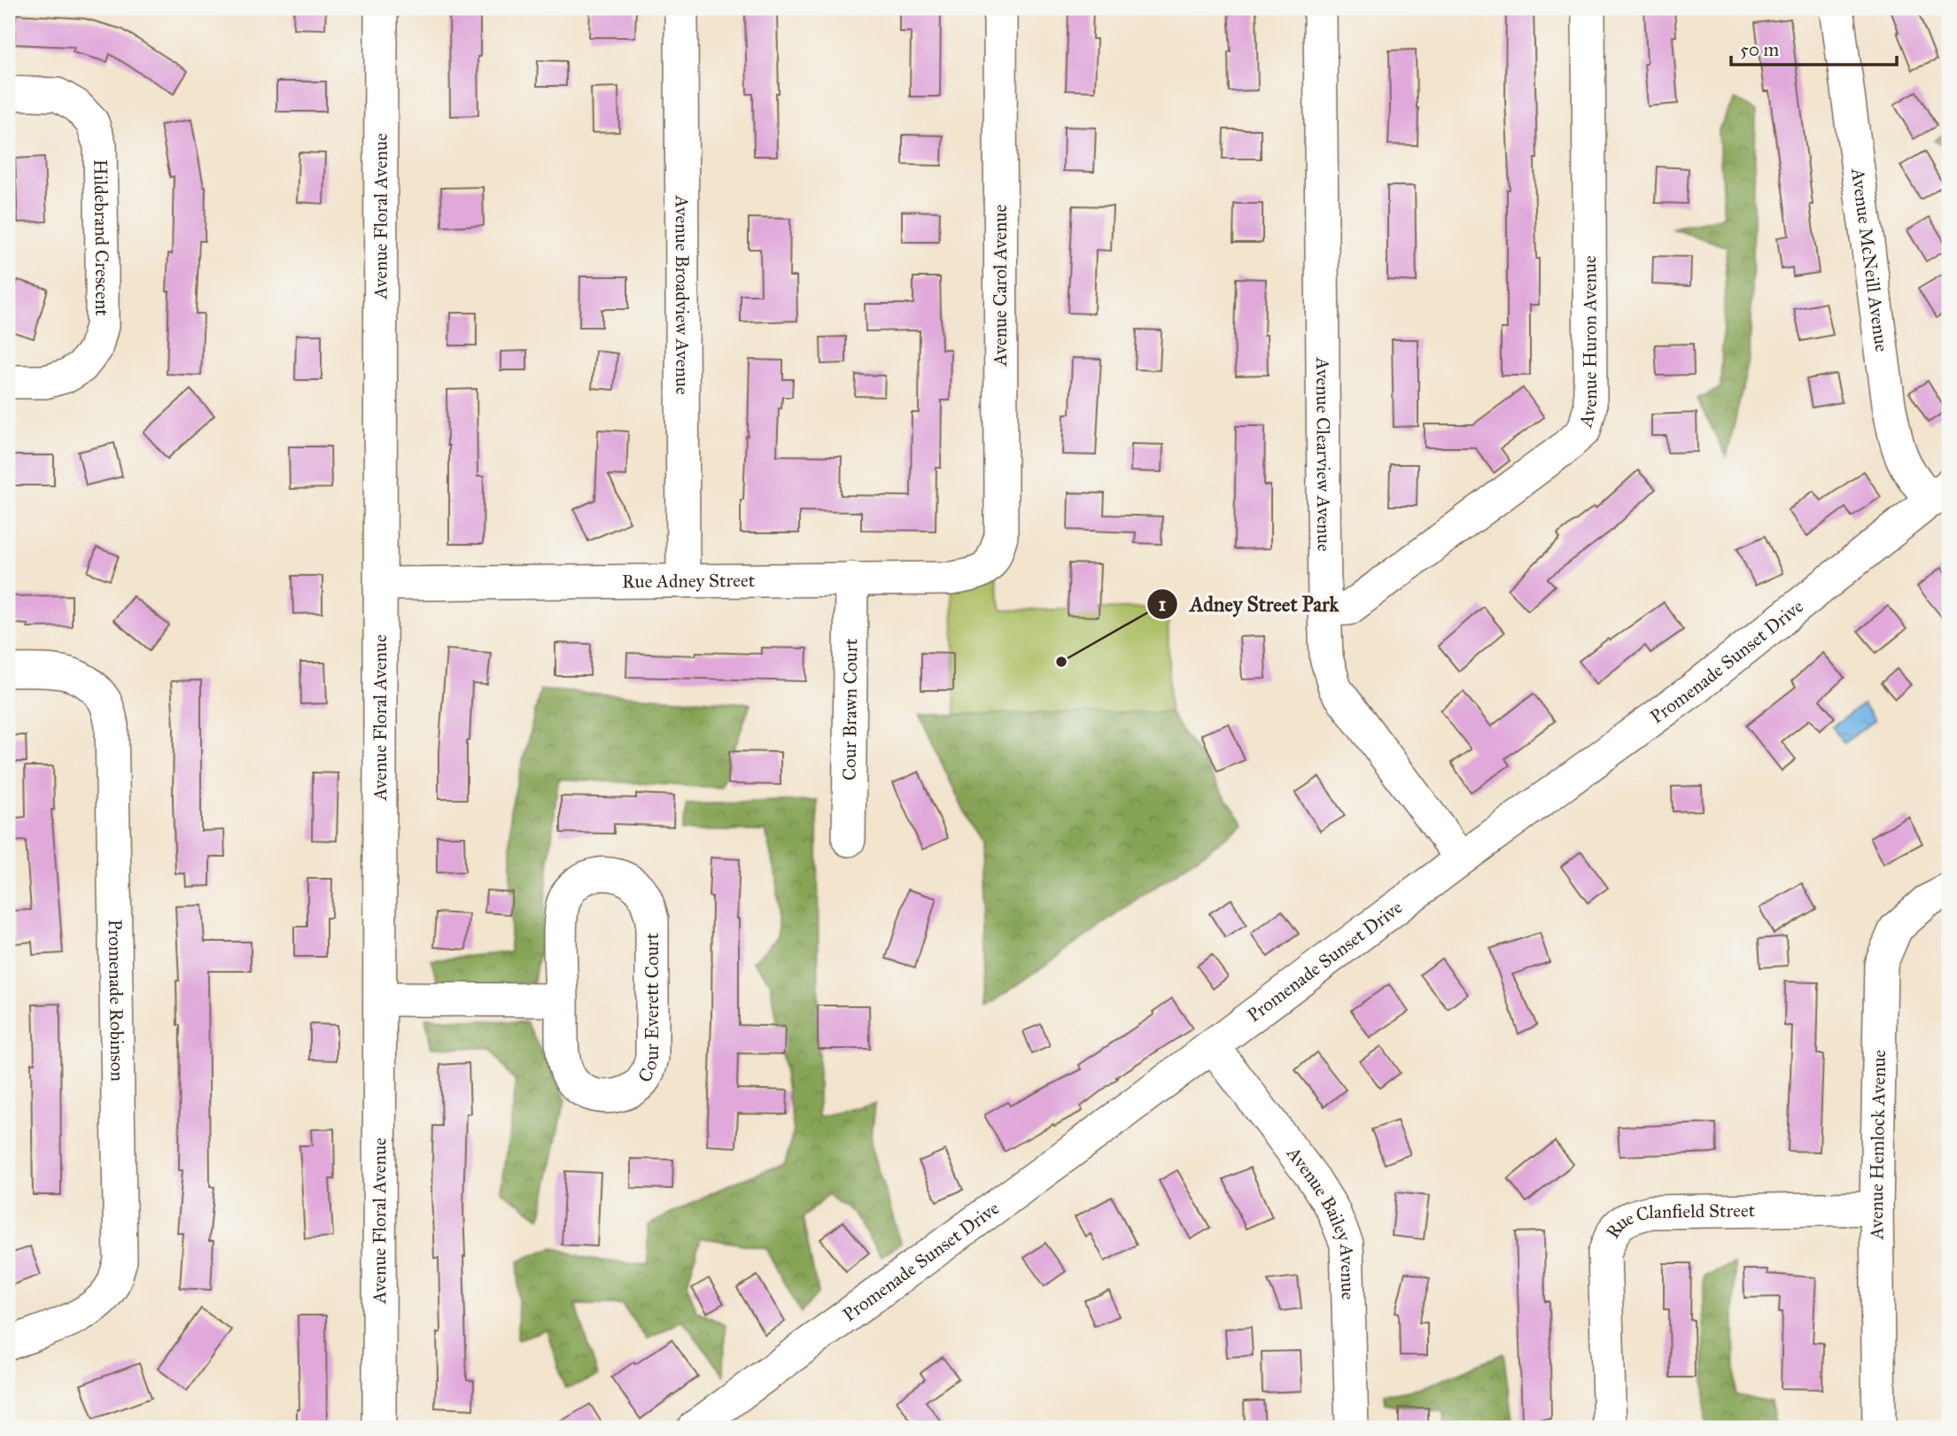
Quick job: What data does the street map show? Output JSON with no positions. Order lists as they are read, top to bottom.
{
  "streets": {
    "street": [
      "Avenue Floral Avenue",
      "Hildebrand Crescent",
      "Avenue McNeill Avenue",
      "Avenue Carol Avenue",
      "Avenue Broadview Avenue",
      "Avenue Huron Avenue",
      "Avenue Clearview Avenue",
      "Rue Adney Street",
      "Promenade Sunset Drive",
      "Cour Brawn Court",
      "Promenade Robinson",
      "Cour Everett Court",
      "Avenue Hemlock Avenue",
      "Avenue Bailey Avenue",
      "Rue Clanfield Street"
    ]
  },
  "crossings": [
    ["Avenue Floral Avenue", "Rue Adney Street"],
    ["Avenue McNeill Avenue", "Promenade Sunset Drive"],
    ["Avenue Carol Avenue", "Rue Adney Street"],
    ["Avenue Broadview Avenue", "Rue Adney Street"],
    ["Avenue Huron Avenue", "Avenue Clearview Avenue"],
    ["Avenue Clearview Avenue", "Promenade Sunset Drive"],
    ["Rue Adney Street", "Cour Brawn Court"],
    ["Promenade Sunset Drive", "Avenue Bailey Avenue"],
    ["Avenue Hemlock Avenue", "Rue Clanfield Street"]
  ],
  "places": ["Adney Street Park"],
  "scale_bar": "50 m"
}
